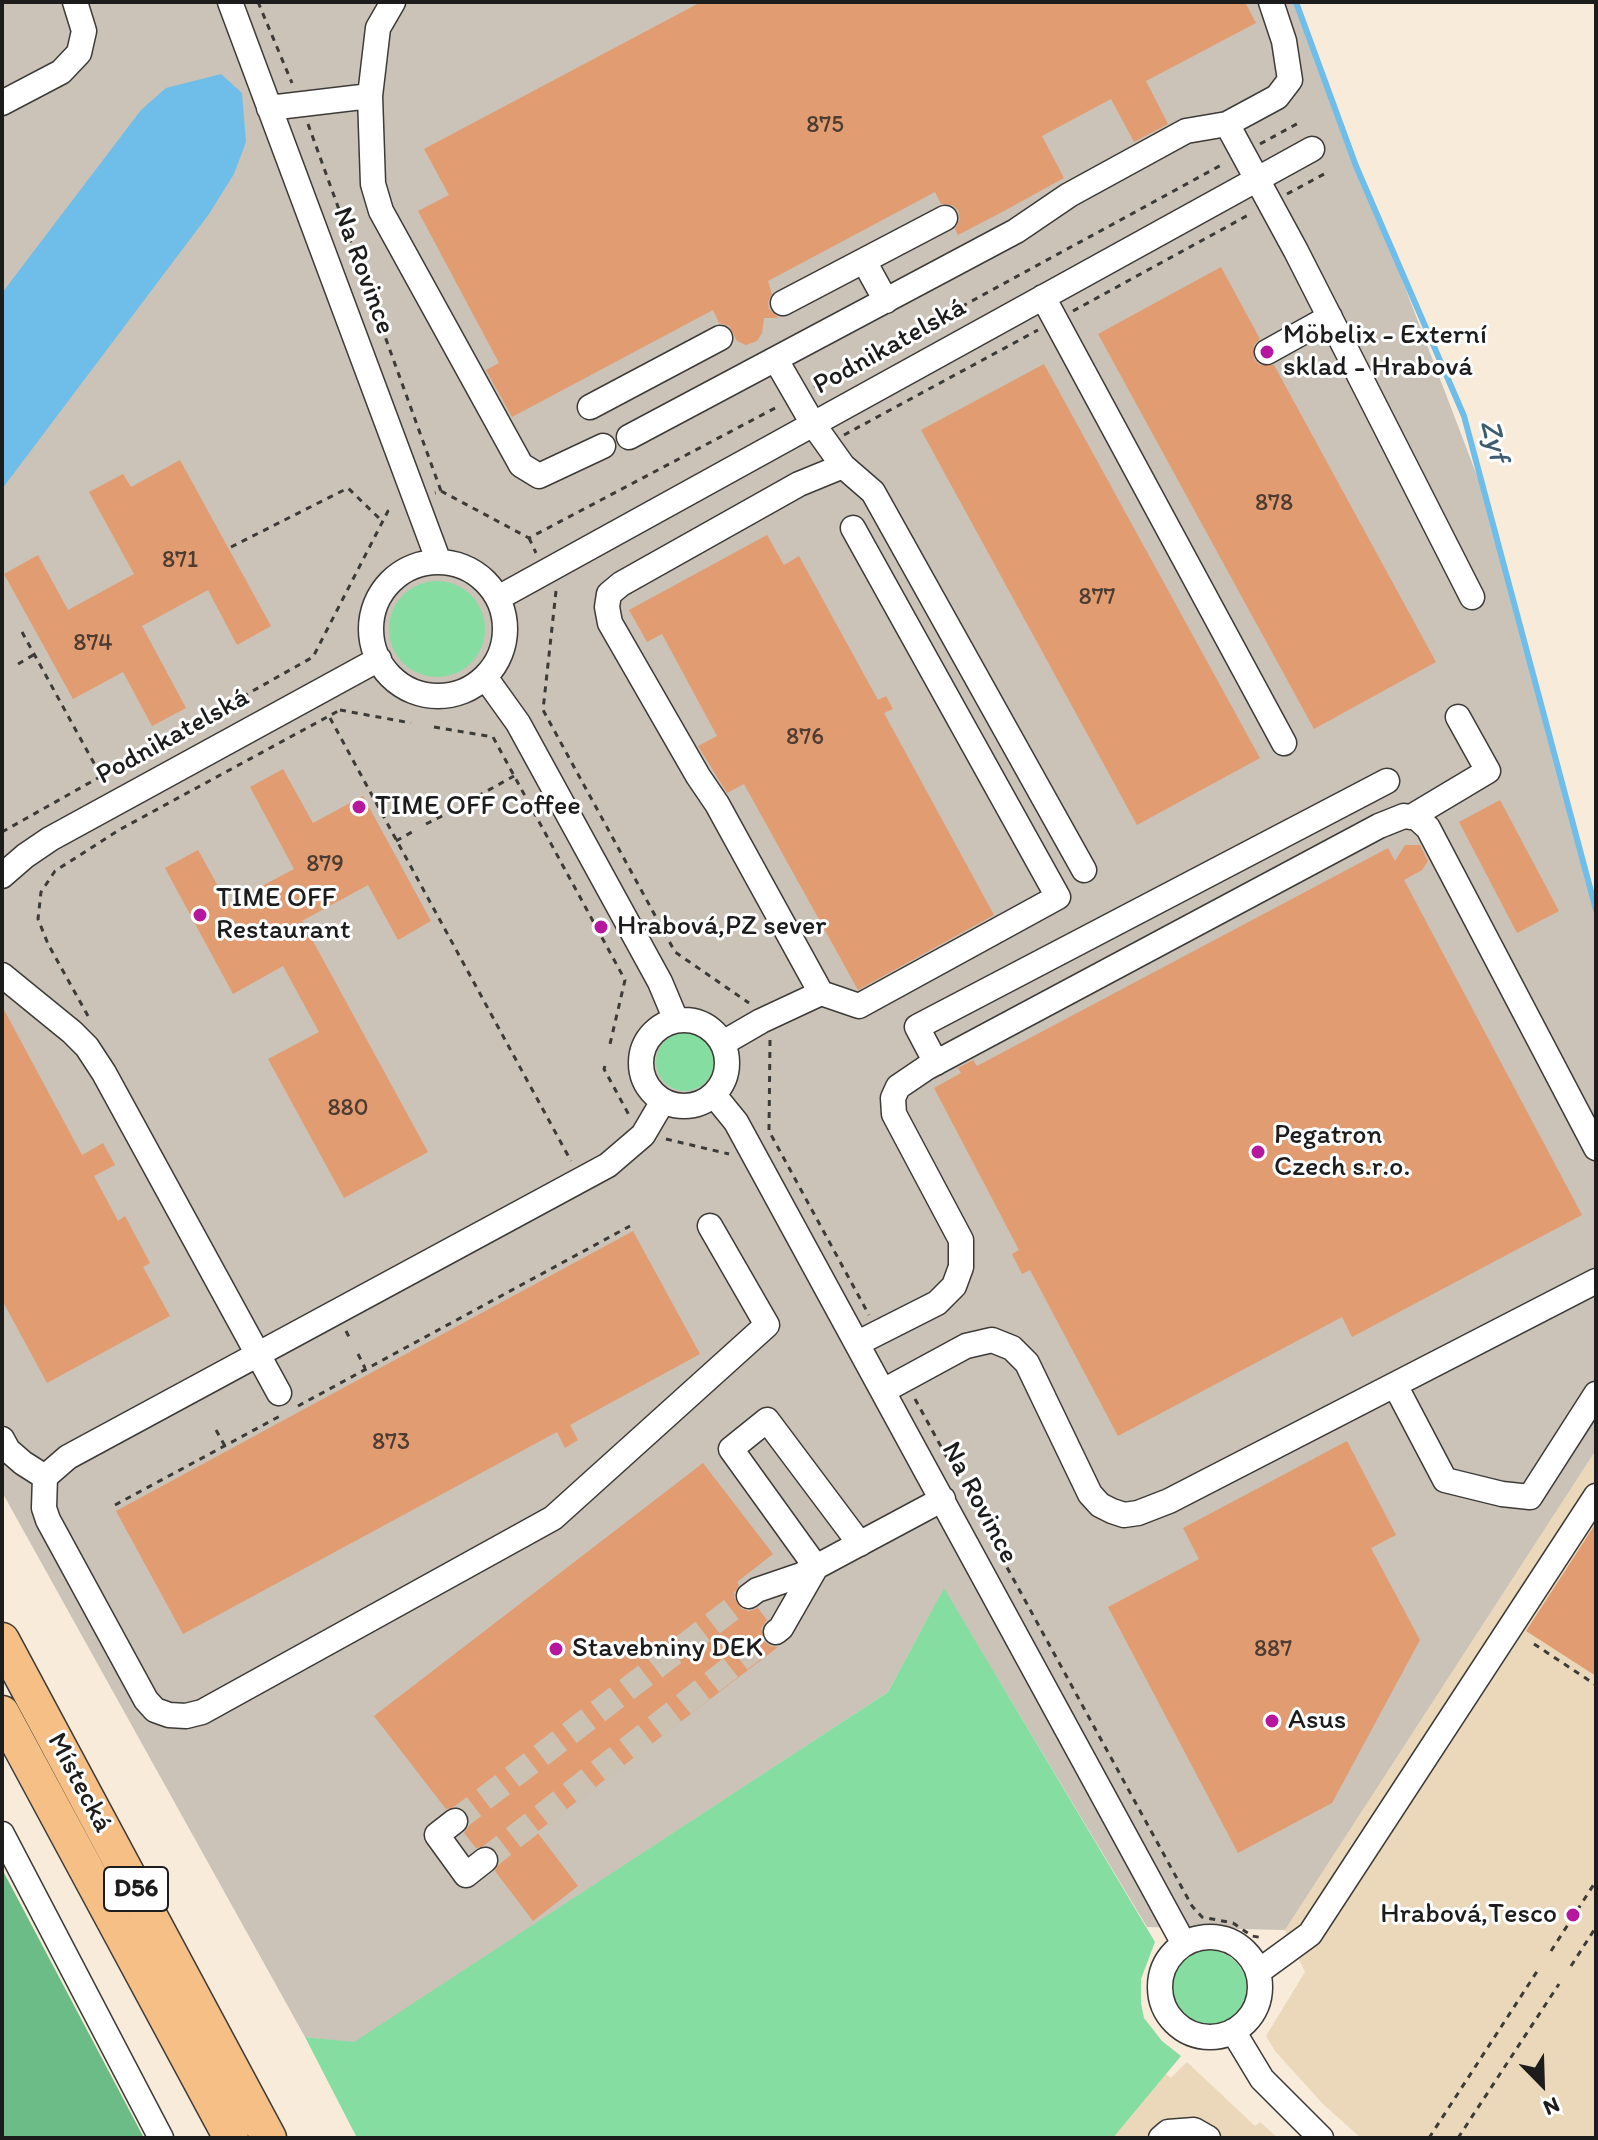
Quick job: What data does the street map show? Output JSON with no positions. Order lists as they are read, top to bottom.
{
  "streets": {
    "highway": ["Místecká", "D56"],
    "street": ["Na Rovince", "Podnikatelská"]
  },
  "crossings": [
    ["Na Rovince", "Podnikatelská"]
  ],
  "water": ["Zyf"],
  "places": [
    "Möbelix - Externí sklad - Hrabová",
    "TIME OFF Coffee",
    "TIME OFF Restaurant",
    "Hrabová,PZ sever",
    "Pegatron Czech s.r.o.",
    "Stavebniny DEK",
    "Asus",
    "Hrabová,Tesco"
  ],
  "house_numbers": [
    "875",
    "878",
    "871",
    "877",
    "874",
    "876",
    "879",
    "880",
    "873",
    "887"
  ],
  "north": "bottom right"
}
